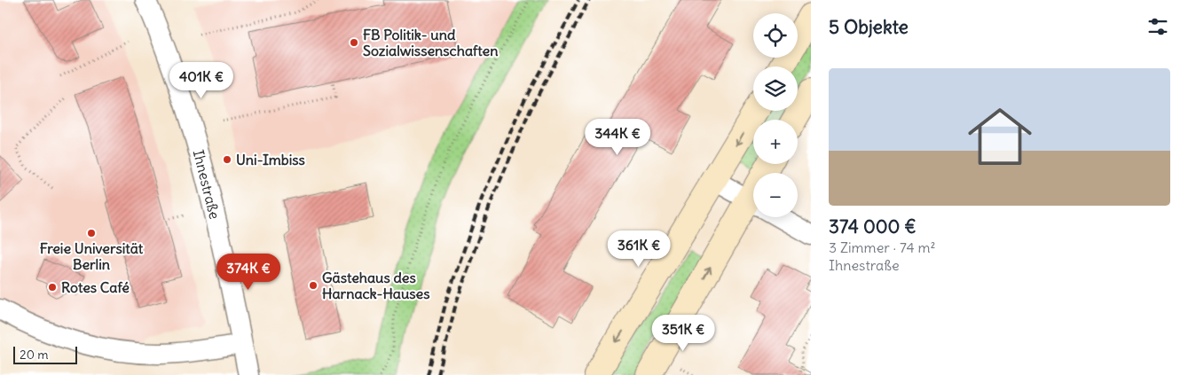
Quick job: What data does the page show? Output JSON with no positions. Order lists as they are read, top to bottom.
{
  "streets": {
    "street": ["Ihnestraße"]
  },
  "places": [
    "FB Politik- und Sozialwissenschaften",
    "Uni-Imbiss",
    "Freie Universität Berlin",
    "Gästehaus des Harnack-Hauses",
    "Rotes Café"
  ],
  "scale_bar": "20 m",
  "page": {
    "heading": "5 Objekte",
    "map_buttons": ["+", "−"],
    "list": [
      {
        "name": "374 000 €",
        "note": "3 Zimmer · 74 m² · Ihnestraße"
      }
    ],
    "price": [
      "401K €",
      "344K €",
      "361K €",
      "374K €",
      "351K €"
    ],
    "scale": "20 m"
  }
}
